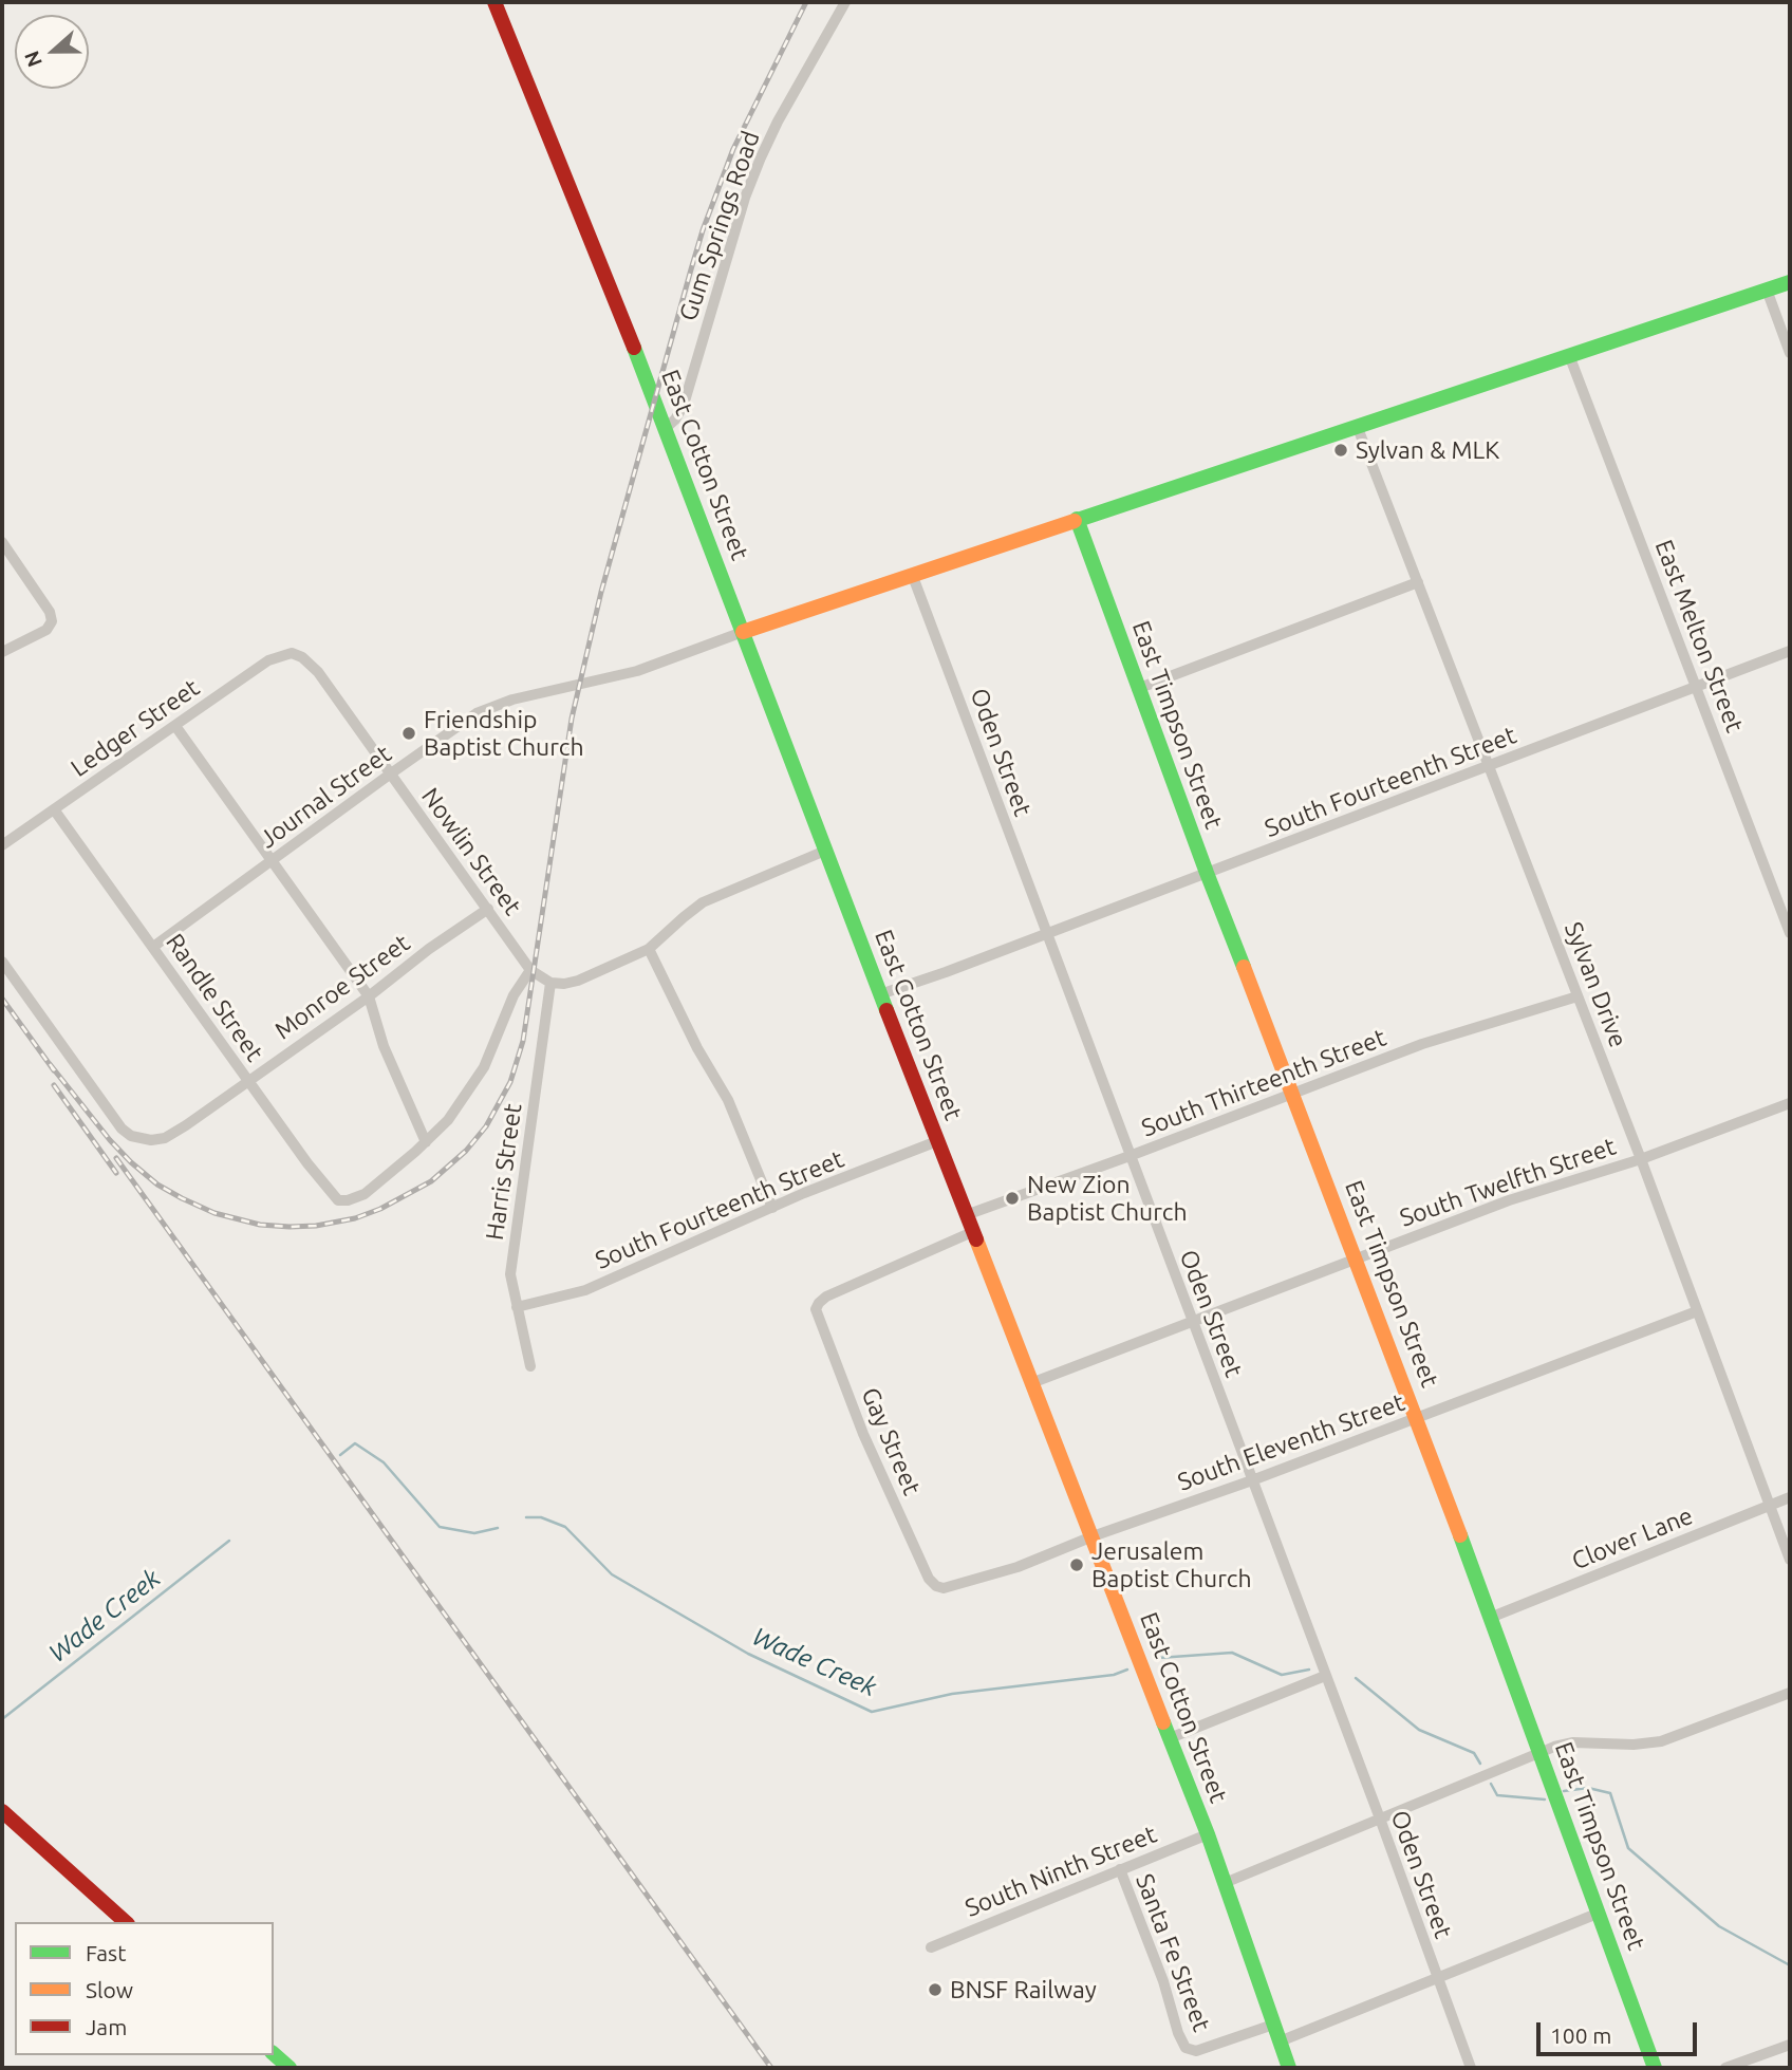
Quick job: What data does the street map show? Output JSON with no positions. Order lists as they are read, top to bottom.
{
  "streets": {
    "street": [
      "Gum Springs Road",
      "East Cotton Street",
      "East Melton Street",
      "East Timpson Street",
      "Ledger Street",
      "Oden Street",
      "South Fourteenth Street",
      "Journal Street",
      "Nowlin Street",
      "Sylvan Drive",
      "Monroe Street",
      "Randle Street",
      "South Thirteenth Street",
      "Harris Street",
      "South Twelfth Street",
      "Gay Street",
      "South Eleventh Street",
      "Clover Lane",
      "South Ninth Street",
      "Santa Fe Street"
    ]
  },
  "crossings": [
    ["Gum Springs Road", "East Cotton Street"],
    ["East Cotton Street", "South Fourteenth Street"],
    ["East Cotton Street", "Journal Street"],
    ["East Cotton Street", "South Thirteenth Street"],
    ["East Cotton Street", "South Twelfth Street"],
    ["East Cotton Street", "Gay Street"],
    ["East Cotton Street", "South Eleventh Street"],
    ["East Cotton Street", "South Ninth Street"],
    ["East Cotton Street", "Santa Fe Street"],
    ["East Melton Street", "South Fourteenth Street"],
    ["East Timpson Street", "South Fourteenth Street"],
    ["East Timpson Street", "South Thirteenth Street"],
    ["East Timpson Street", "South Twelfth Street"],
    ["East Timpson Street", "South Eleventh Street"],
    ["East Timpson Street", "Clover Lane"],
    ["Ledger Street", "Nowlin Street"],
    ["Ledger Street", "Randle Street"],
    ["Oden Street", "South Fourteenth Street"],
    ["Oden Street", "South Thirteenth Street"],
    ["Oden Street", "South Twelfth Street"],
    ["Oden Street", "South Eleventh Street"],
    ["South Fourteenth Street", "Sylvan Drive"],
    ["South Fourteenth Street", "Harris Street"],
    ["Journal Street", "Nowlin Street"],
    ["Journal Street", "Randle Street"],
    ["Nowlin Street", "Monroe Street"],
    ["Sylvan Drive", "South Thirteenth Street"],
    ["Sylvan Drive", "South Twelfth Street"],
    ["Sylvan Drive", "South Eleventh Street"],
    ["Sylvan Drive", "Clover Lane"],
    ["Monroe Street", "Randle Street"],
    ["Gay Street", "South Eleventh Street"],
    ["South Ninth Street", "Santa Fe Street"]
  ],
  "water": ["Wade Creek"],
  "places": [
    "Sylvan & MLK",
    "Friendship Baptist Church",
    "New Zion Baptist Church",
    "Jerusalem Baptist Church",
    "BNSF Railway"
  ],
  "legend": ["Fast", "Slow", "Jam"],
  "scale_bar": "100 m",
  "north": "left"
}
